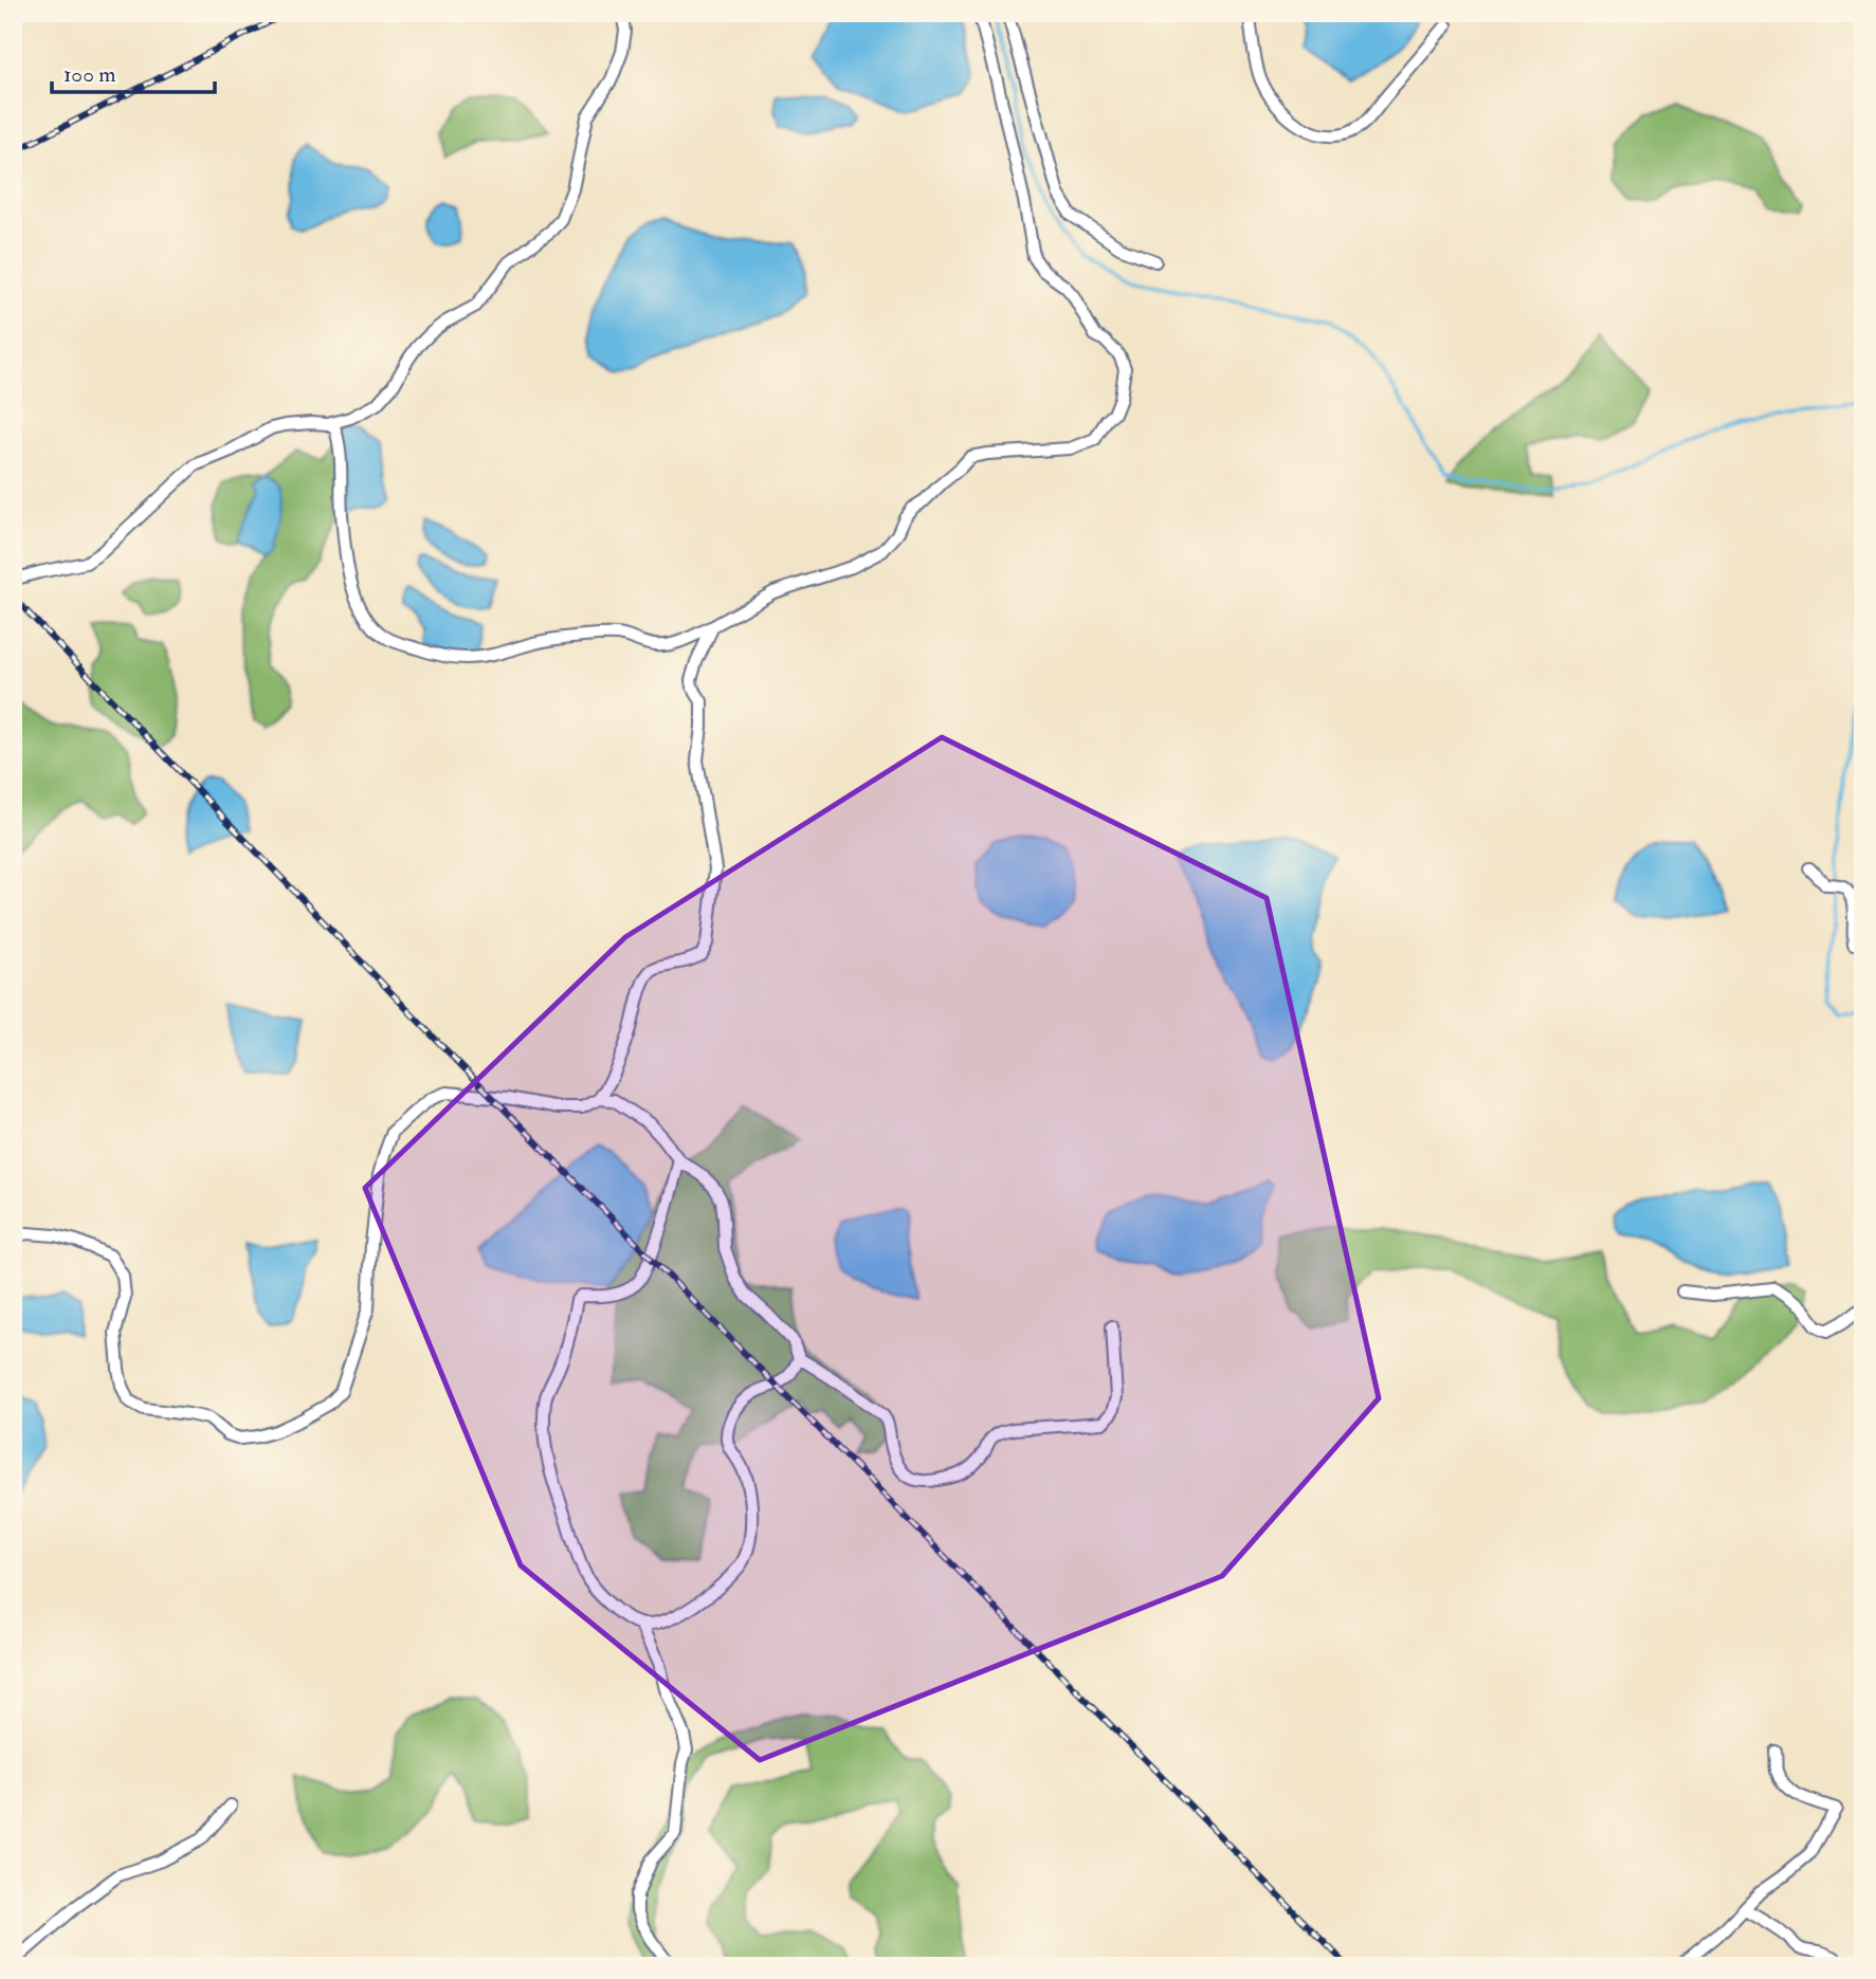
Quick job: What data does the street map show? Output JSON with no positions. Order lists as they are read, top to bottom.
{
  "scale_bar": "100 m"
}
